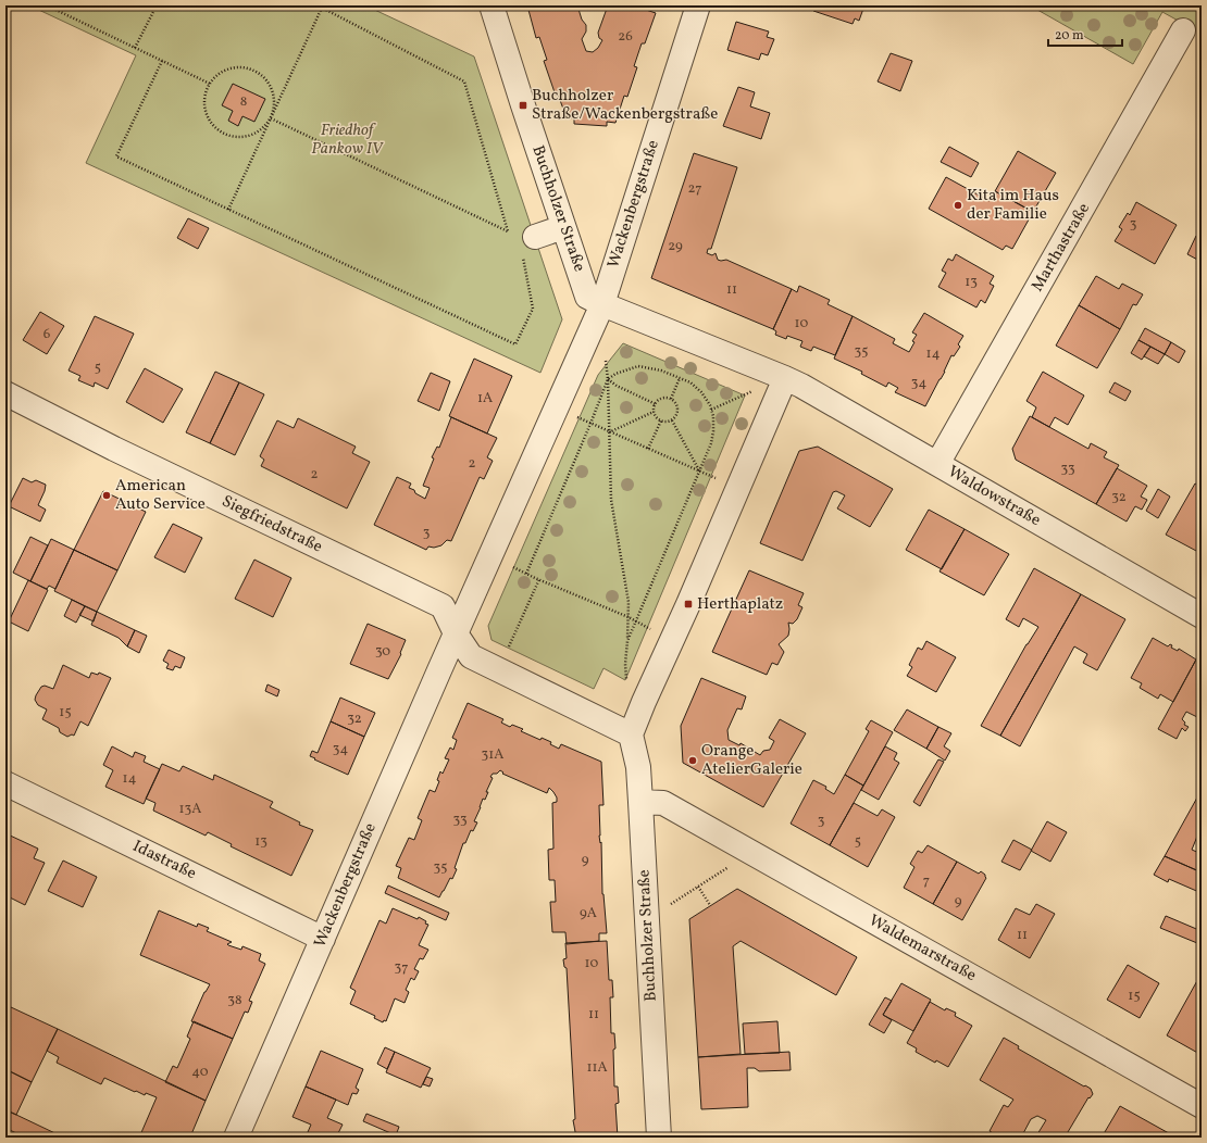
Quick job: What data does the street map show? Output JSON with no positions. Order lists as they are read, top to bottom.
{
  "streets": {
    "street": [
      "Wackenbergstraße",
      "Buchholzer Straße",
      "Marthastraße",
      "Waldowstraße",
      "Siegfriedstraße",
      "Idastraße",
      "Waldemarstraße"
    ]
  },
  "crossings": [
    ["Wackenbergstraße", "Buchholzer Straße"],
    ["Wackenbergstraße", "Siegfriedstraße"],
    ["Wackenbergstraße", "Idastraße"],
    ["Buchholzer Straße", "Waldemarstraße"],
    ["Marthastraße", "Waldowstraße"]
  ],
  "parks": ["Friedhof Pankow IV"],
  "places": {
    "transit": ["Buchholzer Straße/Wackenbergstraße", "Herthaplatz"],
    "other": ["Kita im Haus der Familie", "American Auto Service", "Orange AtelierGalerie"]
  },
  "house_numbers": [
    "26",
    "8",
    "27",
    "3",
    "29",
    "13",
    "11",
    "10",
    "6",
    "35",
    "14",
    "5",
    "34",
    "1A",
    "2",
    "33",
    "2",
    "32",
    "3",
    "30",
    "15",
    "32",
    "34",
    "31A",
    "14",
    "13A",
    "33",
    "3",
    "13",
    "5",
    "9",
    "35",
    "7",
    "9",
    "9A",
    "11",
    "10",
    "37",
    "15",
    "38",
    "11",
    "11A",
    "40"
  ],
  "scale_bar": "20 m"
}
